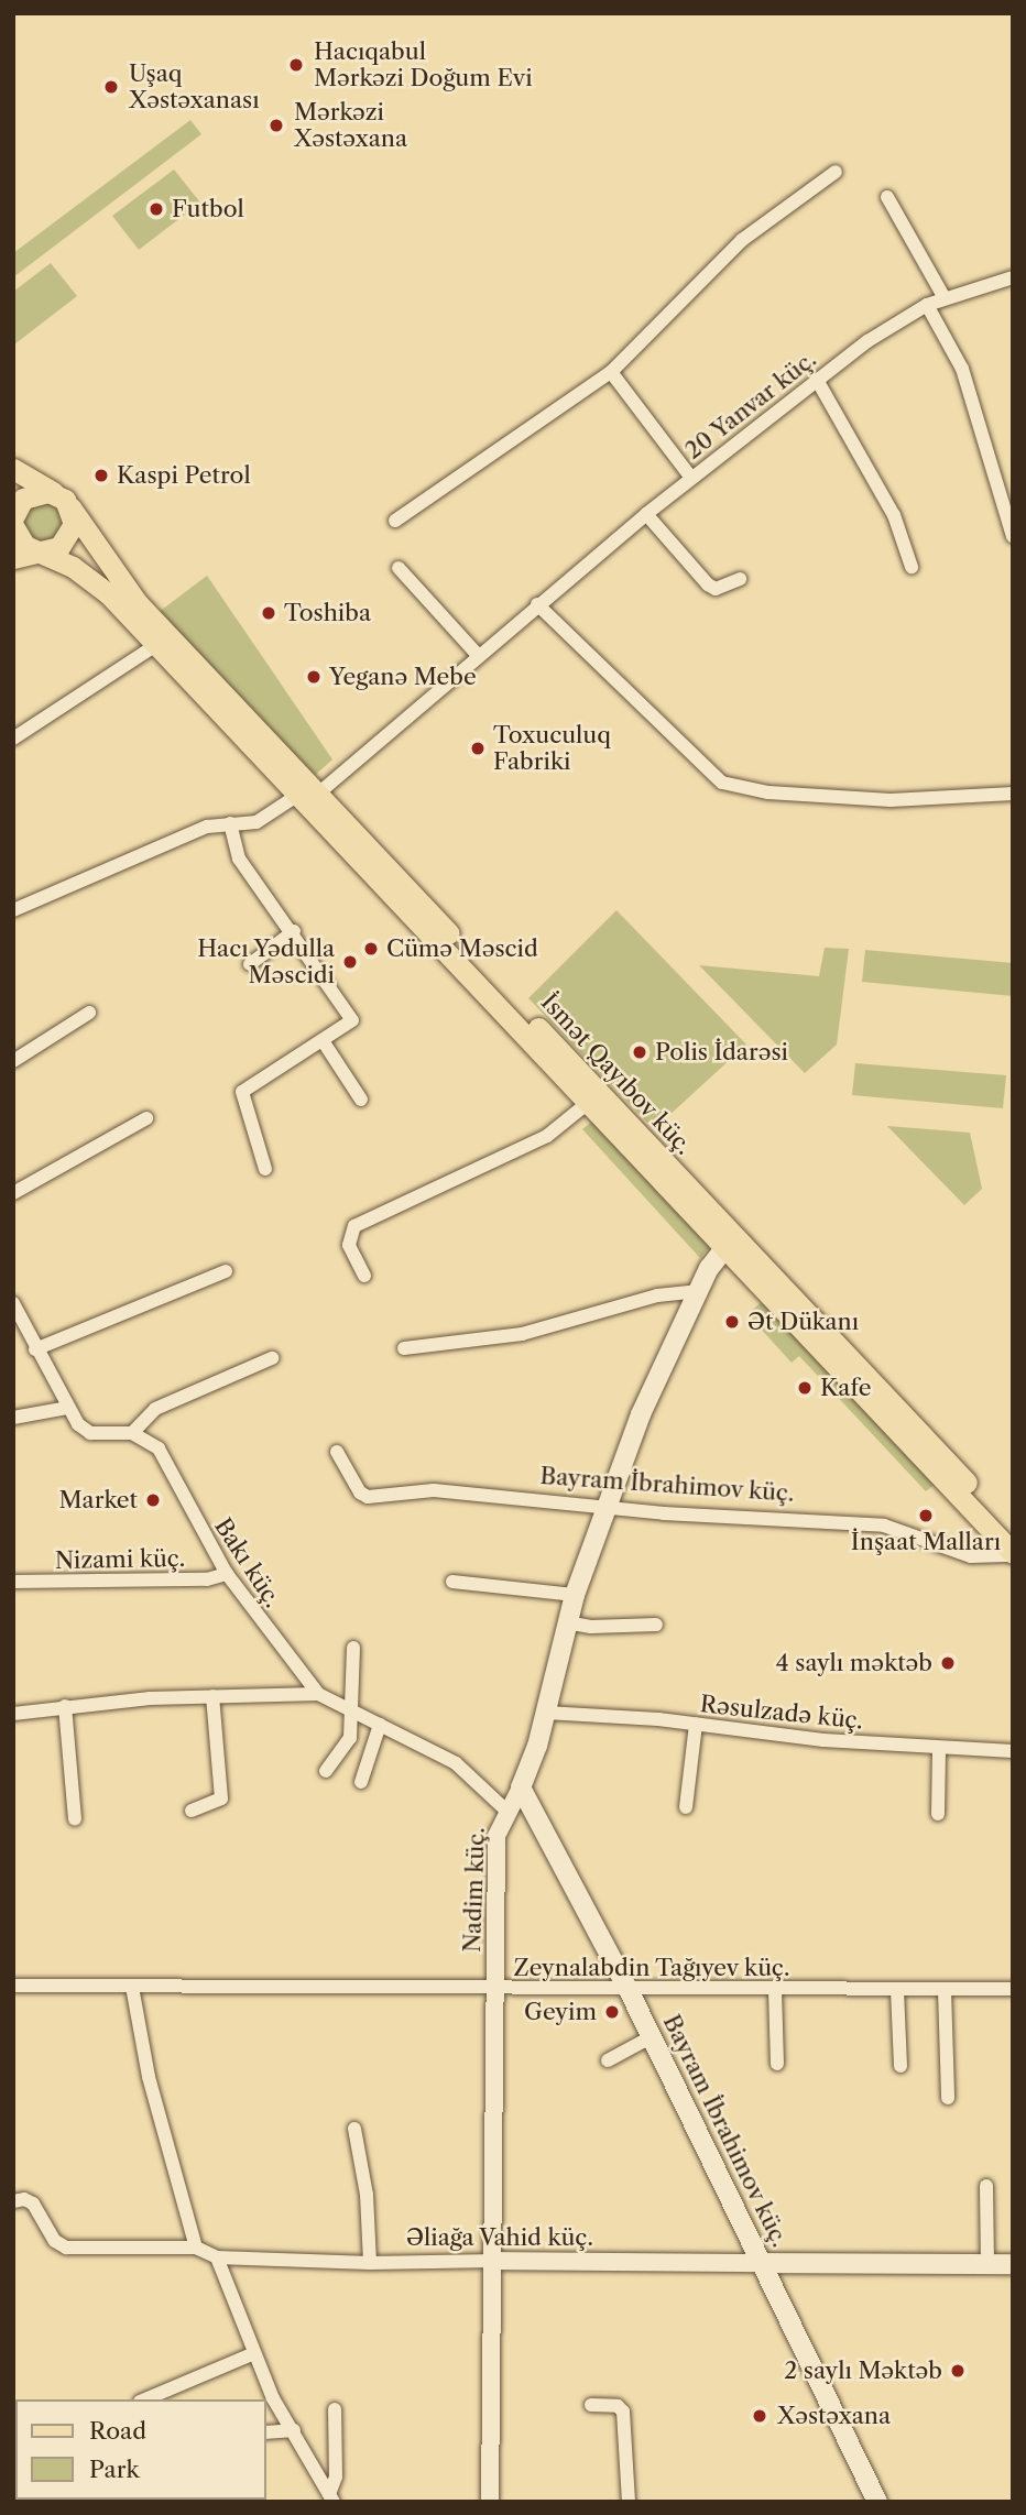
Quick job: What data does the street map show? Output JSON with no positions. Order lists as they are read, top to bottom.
{
  "streets": {
    "main road": [
      "İsmət Qayıbov küç.",
      "Bayram İbrahimov küç.",
      "Nadim küç.",
      "Əliağa Vahid küç."
    ],
    "street": [
      "20 Yanvar küç.",
      "Nizami küç.",
      "Bakı küç.",
      "Rəsulzadə küç.",
      "Zeynalabdin Tağıyev küç."
    ]
  },
  "crossings": [
    ["20 Yanvar küç.", "İsmət Qayıbov küç."],
    ["İsmət Qayıbov küç.", "Bayram İbrahimov küç."],
    ["İsmət Qayıbov küç.", "Nadim küç."],
    ["Bayram İbrahimov küç.", "Nadim küç."],
    ["Bayram İbrahimov küç.", "Zeynalabdin Tağıyev küç."],
    ["Bayram İbrahimov küç.", "Əliağa Vahid küç."],
    ["Nizami küç.", "Bakı küç."],
    ["Bakı küç.", "Nadim küç."],
    ["Rəsulzadə küç.", "Nadim küç."],
    ["Nadim küç.", "Zeynalabdin Tağıyev küç."],
    ["Nadim küç.", "Əliağa Vahid küç."]
  ],
  "places": [
    "Hacıqabul Mərkəzi Doğum Evi",
    "Uşaq Xəstəxanası",
    "Mərkəzi Xəstəxana",
    "Futbol",
    "Kaspi Petrol",
    "Toshiba",
    "Yeganə Mebe",
    "Toxuculuq Fabriki",
    "Cümə Məscid",
    "Hacı Yədulla Məscidi",
    "Polis İdarəsi",
    "Ət Dükanı",
    "Kafe",
    "Market",
    "İnşaat Malları",
    "4 saylı məktəb",
    "Geyim",
    "2 saylı Məktəb",
    "Xəstəxana"
  ],
  "legend": ["Road", "Park"]
}
